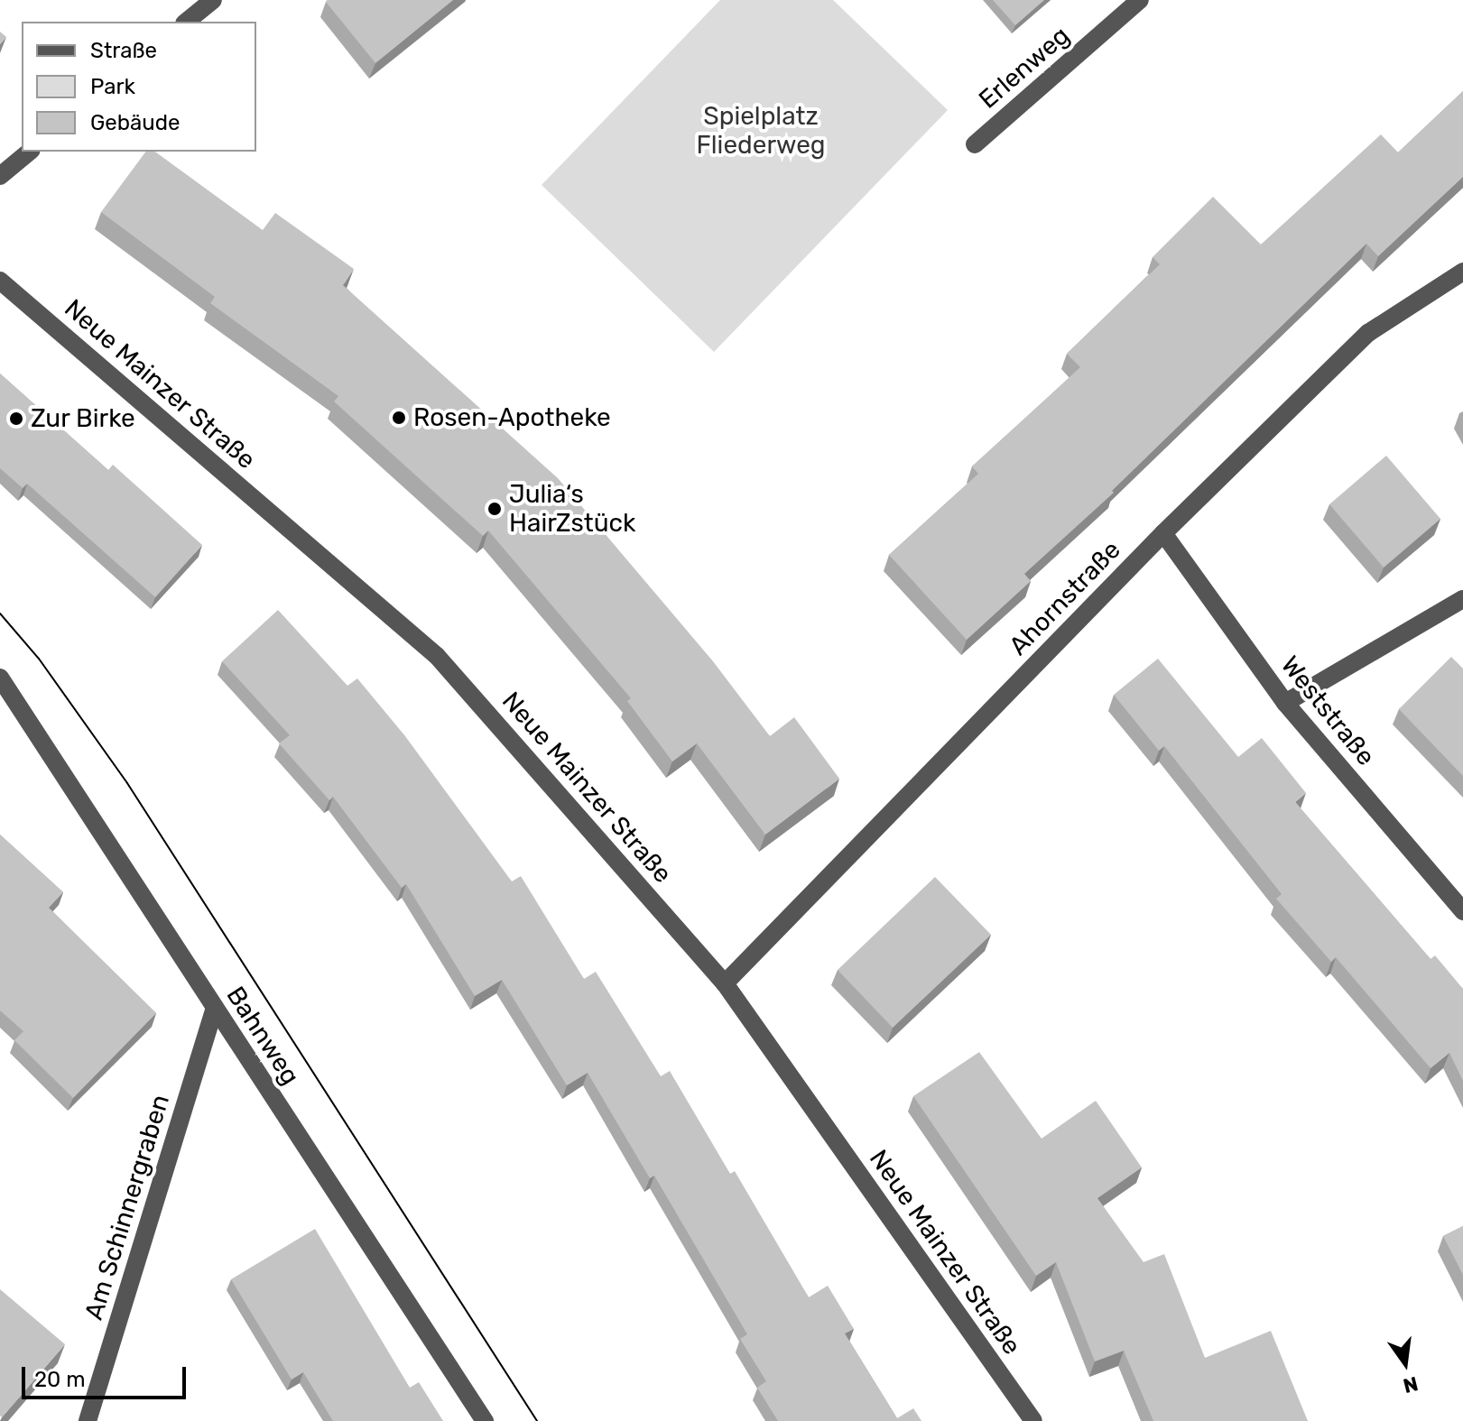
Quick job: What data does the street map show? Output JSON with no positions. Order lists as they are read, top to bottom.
{
  "streets": {
    "street": [
      "Erlenweg",
      "Neue Mainzer Straße",
      "Ahornstraße",
      "Weststraße",
      "Bahnweg",
      "Am Schinnergraben"
    ]
  },
  "crossings": [
    ["Neue Mainzer Straße", "Ahornstraße"],
    ["Ahornstraße", "Weststraße"],
    ["Bahnweg", "Am Schinnergraben"]
  ],
  "parks": ["Spielplatz Fliederweg"],
  "places": ["Rosen-Apotheke", "Zur Birke", "Julia‘s HairZstück"],
  "legend": ["Straße", "Park", "Gebäude"],
  "scale_bar": "20 m",
  "north": "bottom"
}
